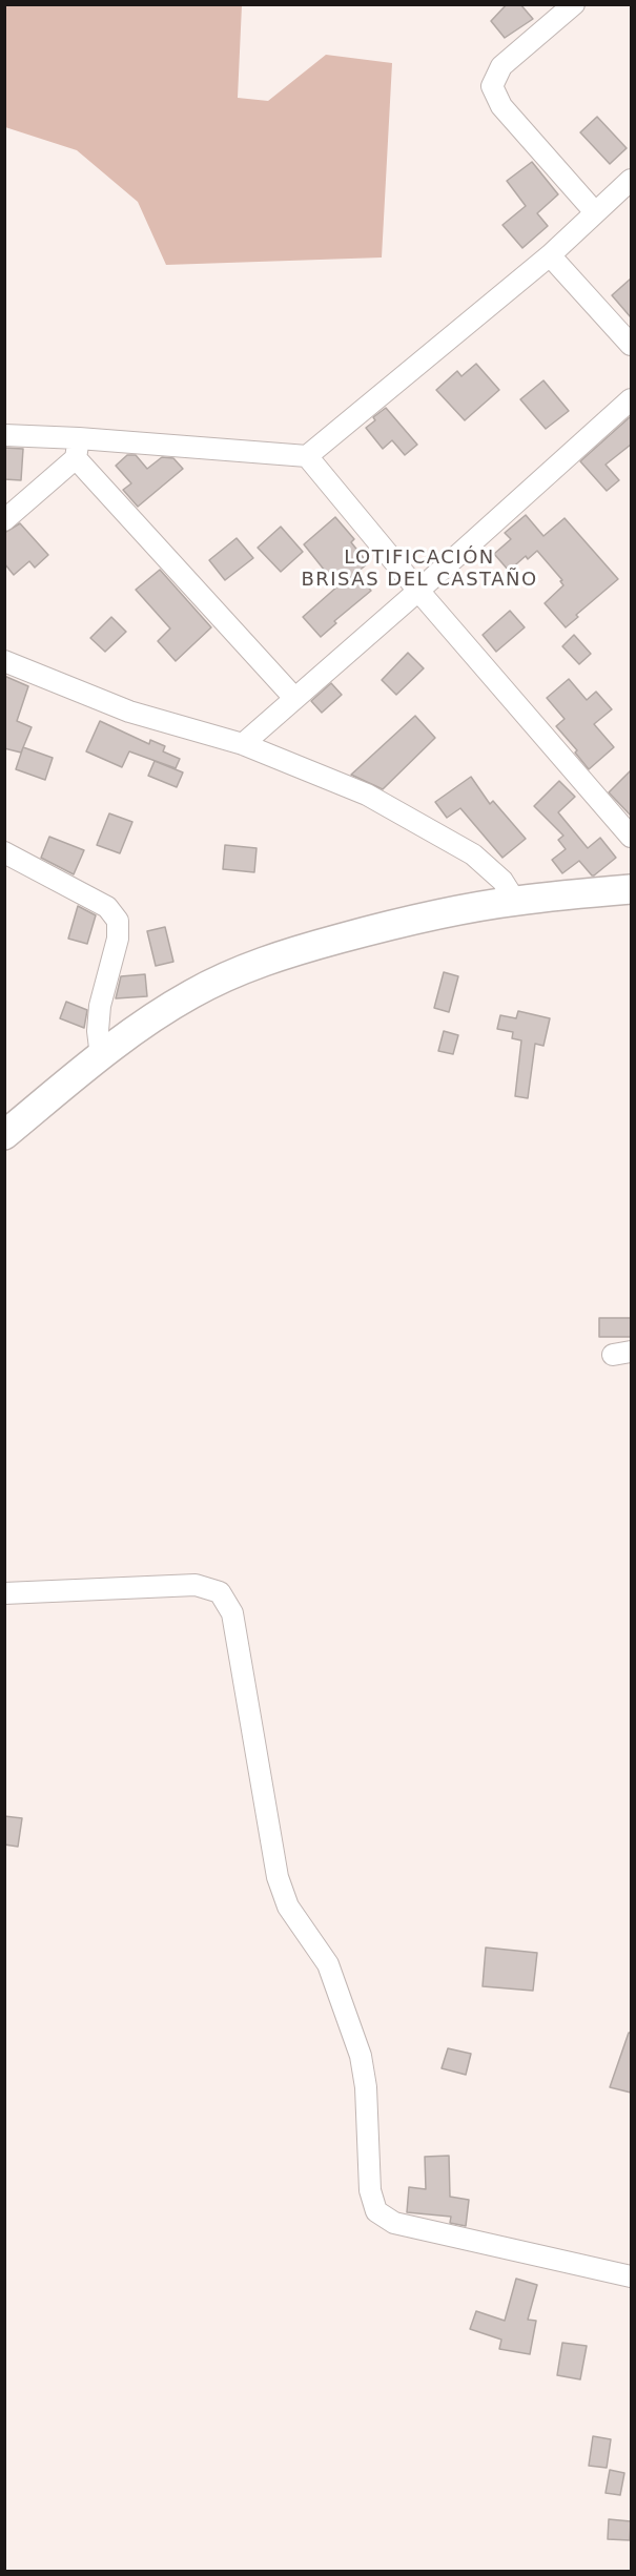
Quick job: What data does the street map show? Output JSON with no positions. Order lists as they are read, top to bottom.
{
  "districts": ["LOTIFICACIÓN BRISAS DEL CASTAÑO"]
}
